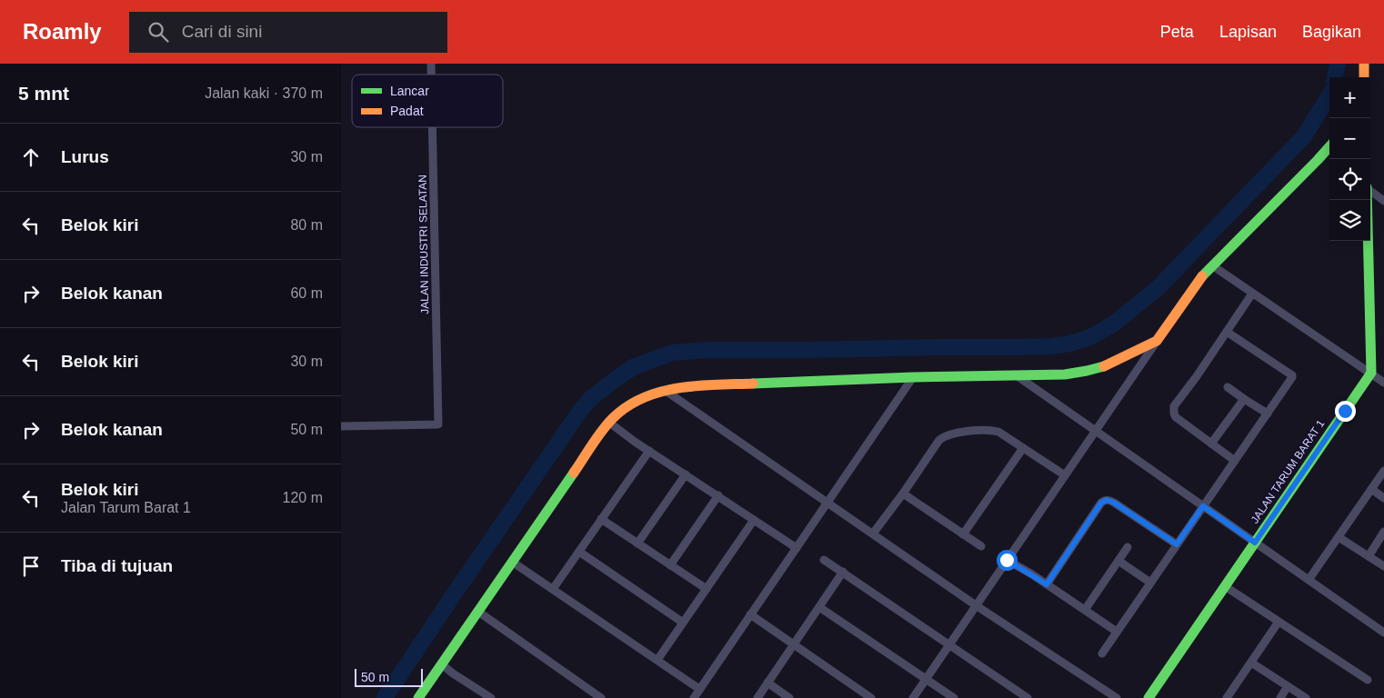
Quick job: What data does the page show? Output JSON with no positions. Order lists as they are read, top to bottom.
{
  "streets": {
    "street": ["JALAN INDUSTRI SELATAN", "JALAN TARUM BARAT 1"]
  },
  "legend": ["Lancar", "Padat"],
  "scale_bar": "50 m",
  "page": {
    "header": "Roamly",
    "search": "Cari di sini",
    "nav": ["Peta", "Lapisan", "Bagikan"],
    "heading": ["5 mnt", "Jalan kaki · 370 m"],
    "map_buttons": ["+", "−"],
    "list": [
      ["Lurus", "30 m"],
      ["Belok kiri", "80 m"],
      ["Belok kanan", "60 m"],
      ["Belok kiri", "30 m"],
      ["Belok kanan", "50 m"],
      ["Belok kiri", "Jalan Tarum Barat 1", "120 m"],
      "Tiba di tujuan"
    ],
    "scale": "50 m"
  }
}
